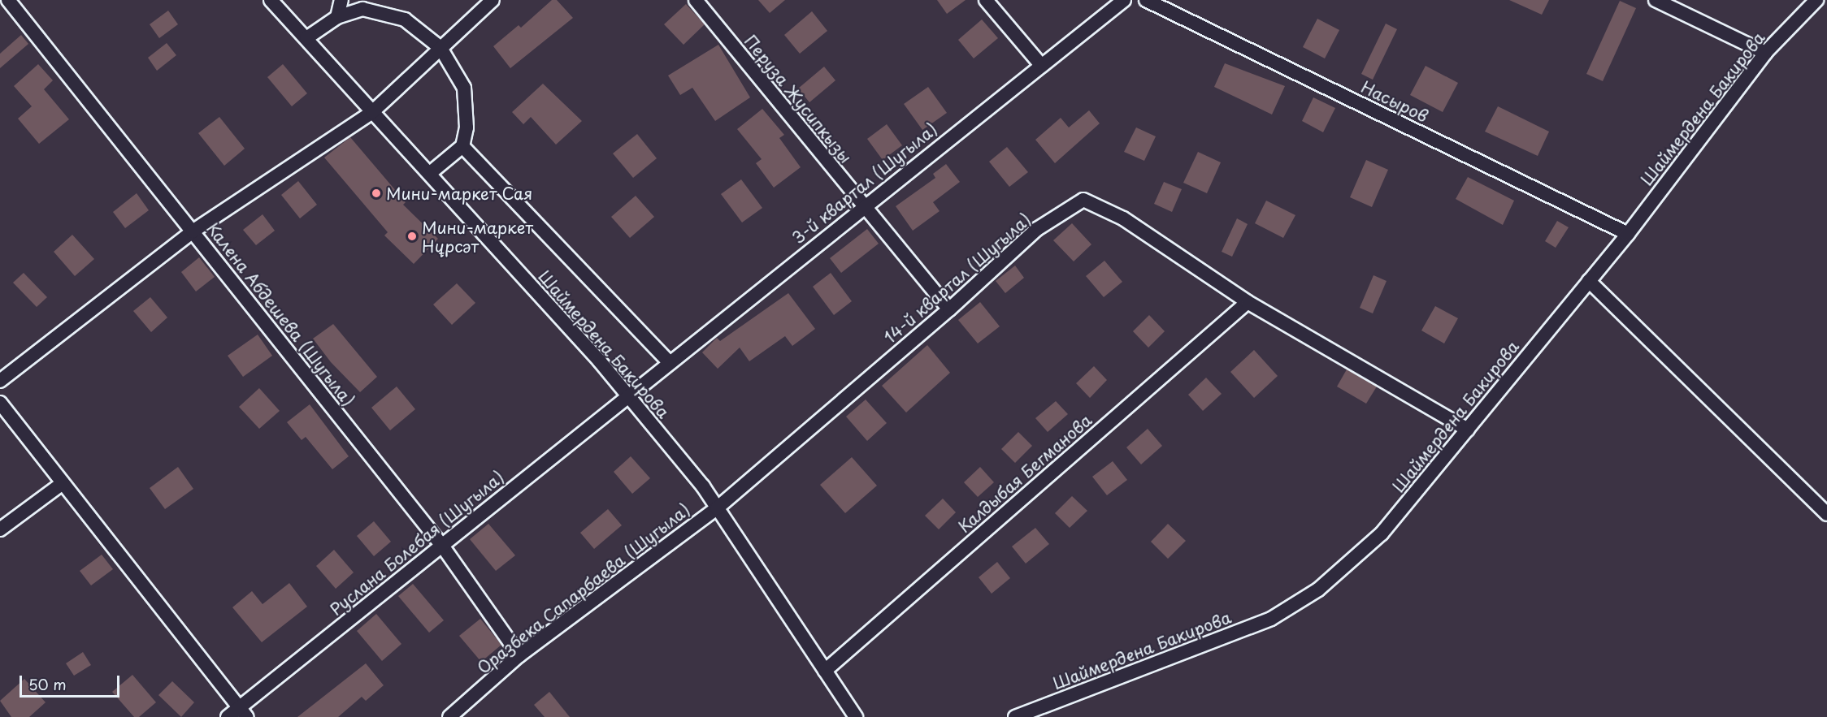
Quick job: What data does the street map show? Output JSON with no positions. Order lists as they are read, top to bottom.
{
  "streets": {
    "street": [
      "Перуза Жусипкызы",
      "Насыров",
      "Шаймердена Бакирова",
      "3-й квартал (Шугыла)",
      "14-й квартал (Шугыла)",
      "Калена Абдешева (Шугыла)",
      "Калдыбая Бегманова",
      "Руслана Болебая (Шугыла)",
      "Оразбека Сапарбаева (Шугыла)"
    ]
  },
  "crossings": [
    ["Перуза Жусипкызы", "3-й квартал (Шугыла)"],
    ["Перуза Жусипкызы", "14-й квартал (Шугыла)"],
    ["Насыров", "Шаймердена Бакирова"],
    ["Шаймердена Бакирова", "3-й квартал (Шугыла)"],
    ["Шаймердена Бакирова", "14-й квартал (Шугыла)"],
    ["Шаймердена Бакирова", "Калдыбая Бегманова"],
    ["Шаймердена Бакирова", "Руслана Болебая (Шугыла)"],
    ["Шаймердена Бакирова", "Оразбека Сапарбаева (Шугыла)"],
    ["3-й квартал (Шугыла)", "Руслана Болебая (Шугыла)"],
    ["14-й квартал (Шугыла)", "Калдыбая Бегманова"],
    ["14-й квартал (Шугыла)", "Оразбека Сапарбаева (Шугыла)"],
    ["Калена Абдешева (Шугыла)", "Руслана Болебая (Шугыла)"],
    ["Калена Абдешева (Шугыла)", "Оразбека Сапарбаева (Шугыла)"]
  ],
  "places": ["Мини-маркет Сая", "Мини-маркет Нұрсәт"],
  "scale_bar": "50 m"
}
